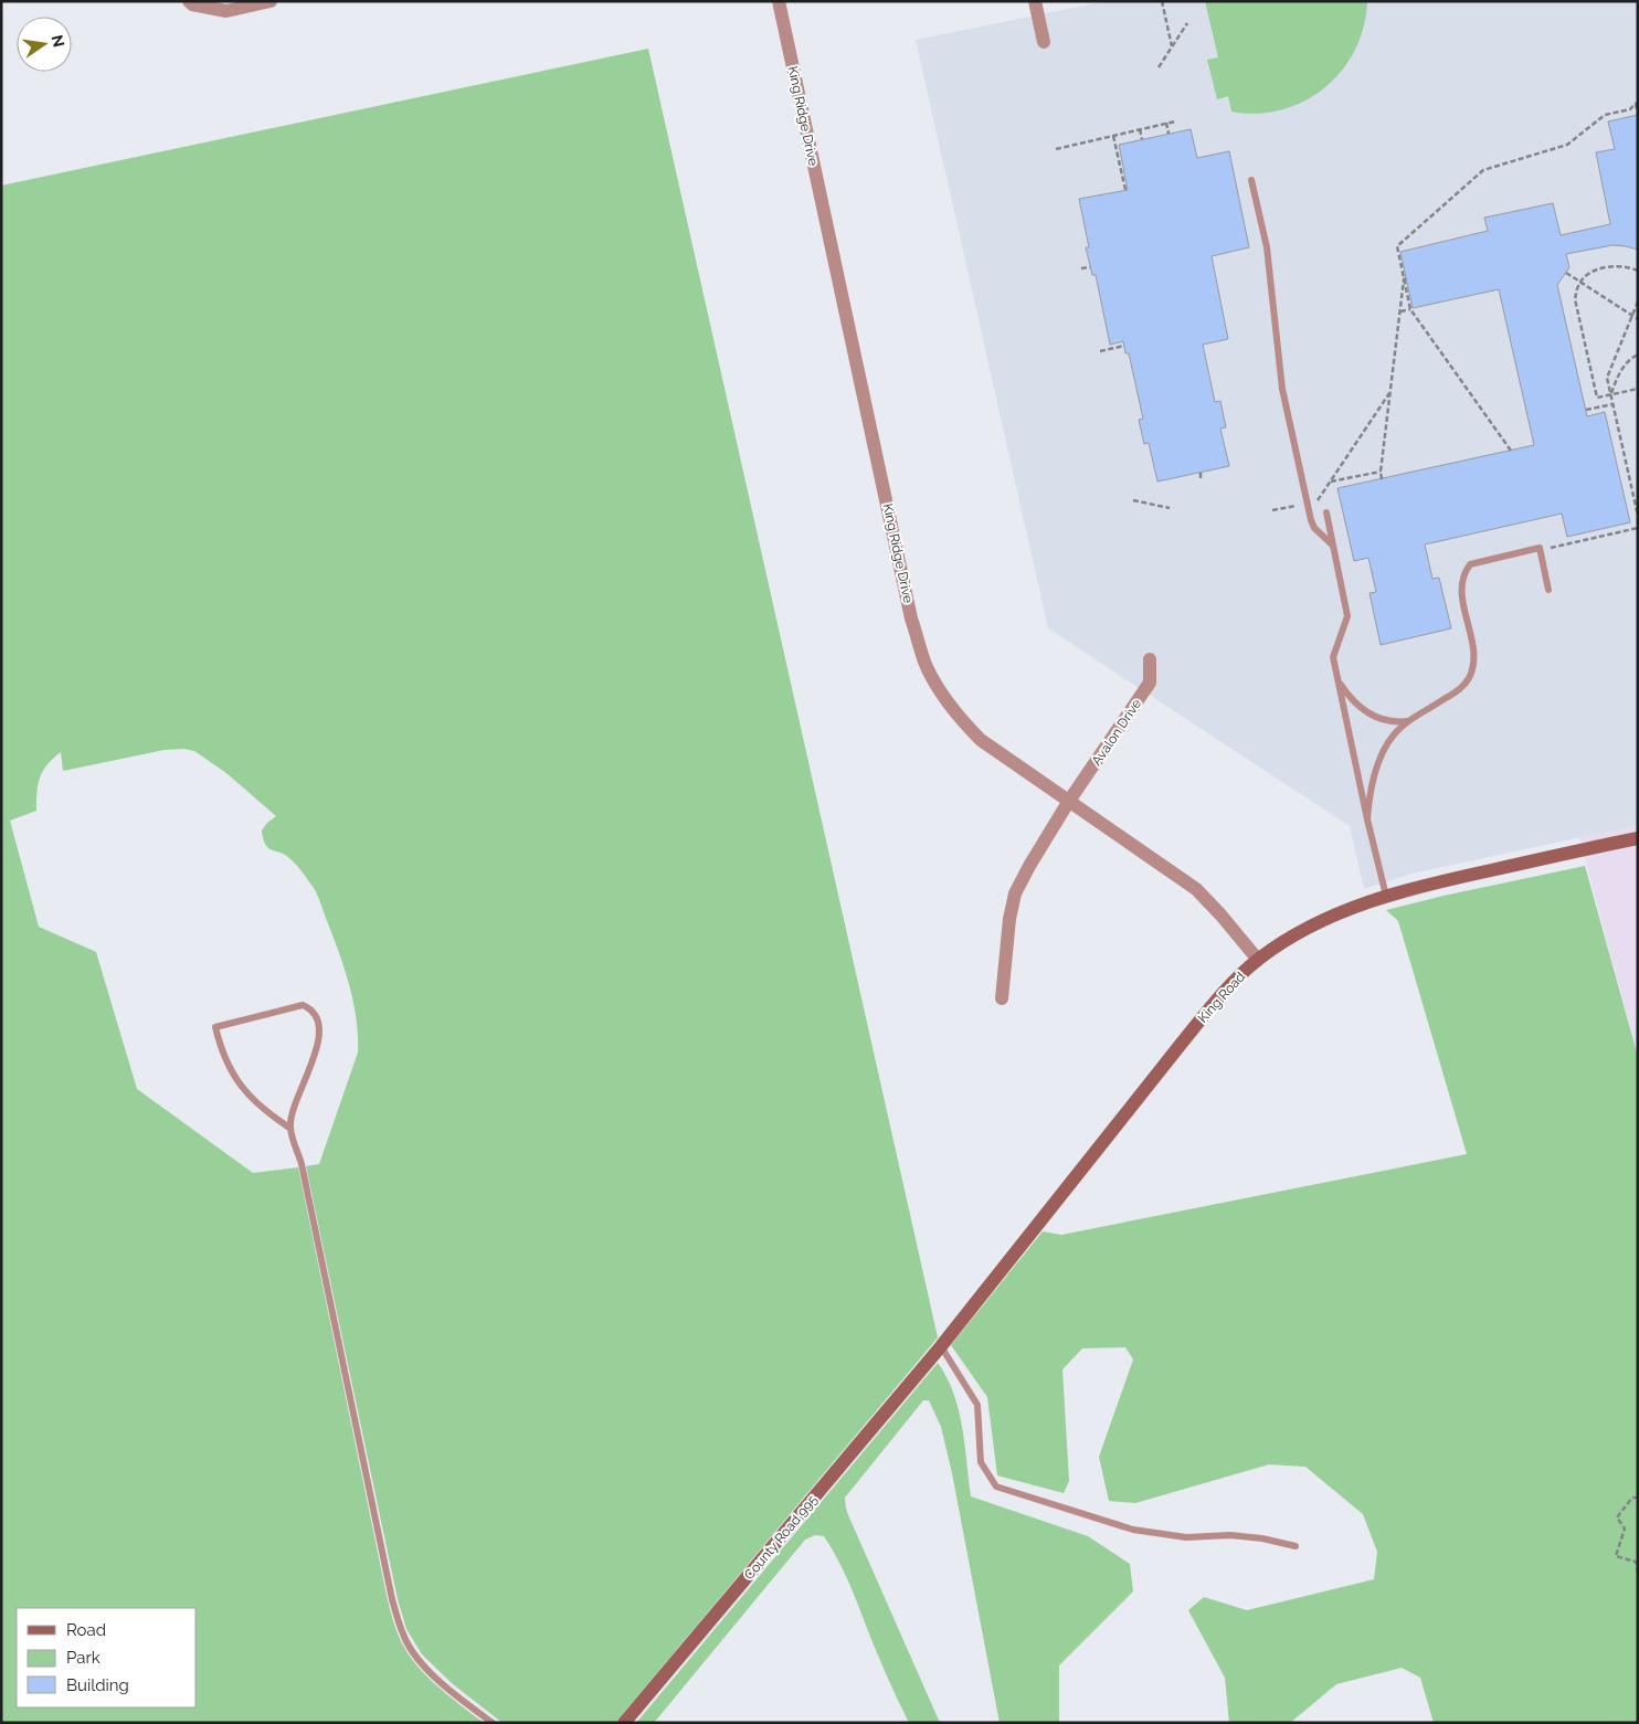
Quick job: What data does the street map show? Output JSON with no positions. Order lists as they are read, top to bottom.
{
  "streets": {
    "street": [
      "King Ridge Drive",
      "Avalon Drive",
      "King Road",
      "County Road 995"
    ]
  },
  "crossings": [
    ["King Ridge Drive", "Avalon Drive"],
    ["King Ridge Drive", "King Road"],
    ["King Road", "County Road 995"]
  ],
  "legend": ["Road", "Park", "Building"],
  "north": "right"
}
